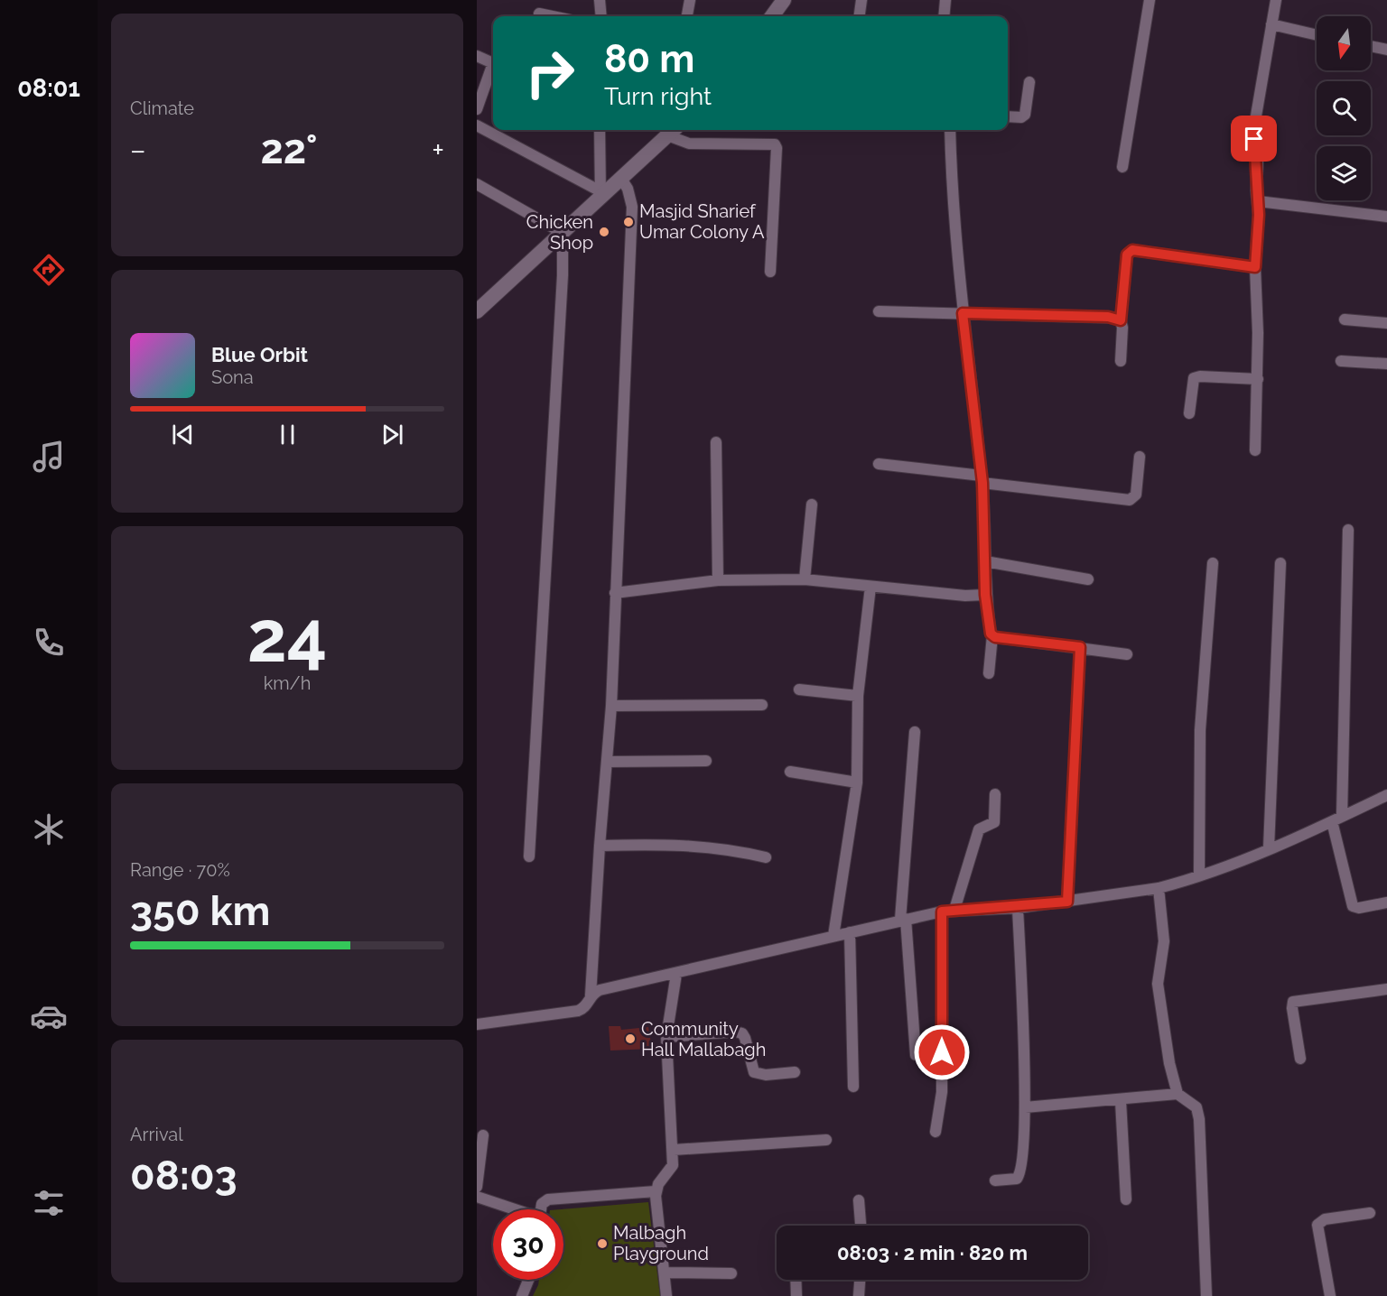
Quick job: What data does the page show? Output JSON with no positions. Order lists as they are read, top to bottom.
{
  "places": [
    "Masjid Sharief Umar Colony A",
    "Chicken Shop",
    "Community Hall Mallabagh",
    "Malbagh Playground"
  ],
  "north": "bottom",
  "page": {
    "tabs": "08:01",
    "tile": [
      "Climate",
      ["24", "km/h"],
      ["Range · 70%", "350 km"],
      ["Arrival", "08:03"]
    ],
    "turn": ["80 m", "Turn right"],
    "heat": ["−", "22°", "+"],
    "song": ["Blue Orbit", "Sona"],
    "limit": "30",
    "trip": "08:03 · 2 min · 820 m"
  }
}
